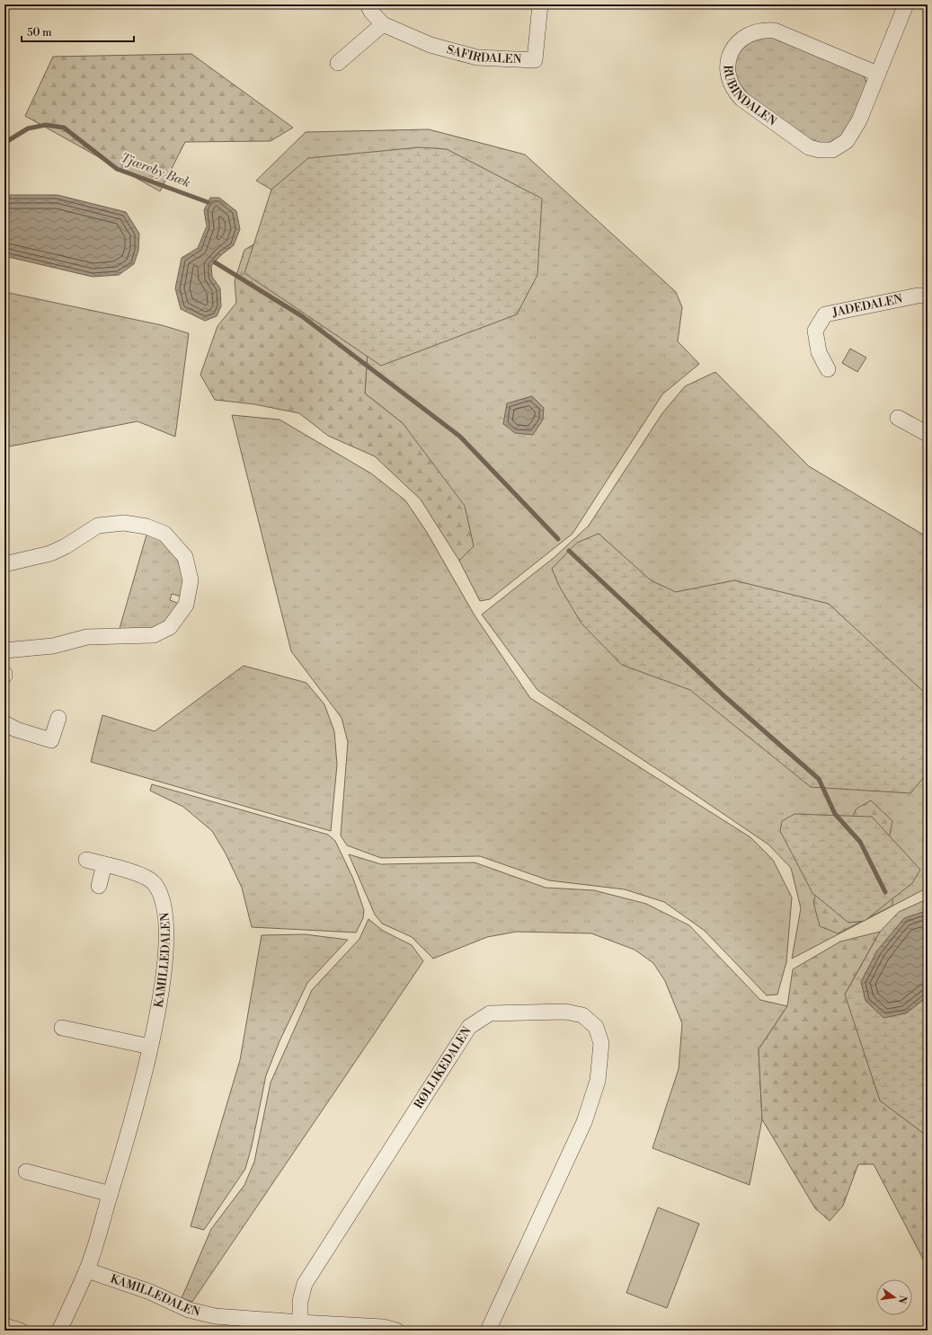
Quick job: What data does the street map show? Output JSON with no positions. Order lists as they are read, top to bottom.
{
  "streets": {
    "street": [
      "SAFIRDALEN",
      "RUBINDALEN",
      "JADEDALEN",
      "KAMILLEDALEN",
      "RØLLIKEDALEN"
    ]
  },
  "crossings": [
    ["KAMILLEDALEN", "RØLLIKEDALEN"]
  ],
  "water": ["Tjæreby Bæk"],
  "scale_bar": "50 m",
  "north": "right"
}
